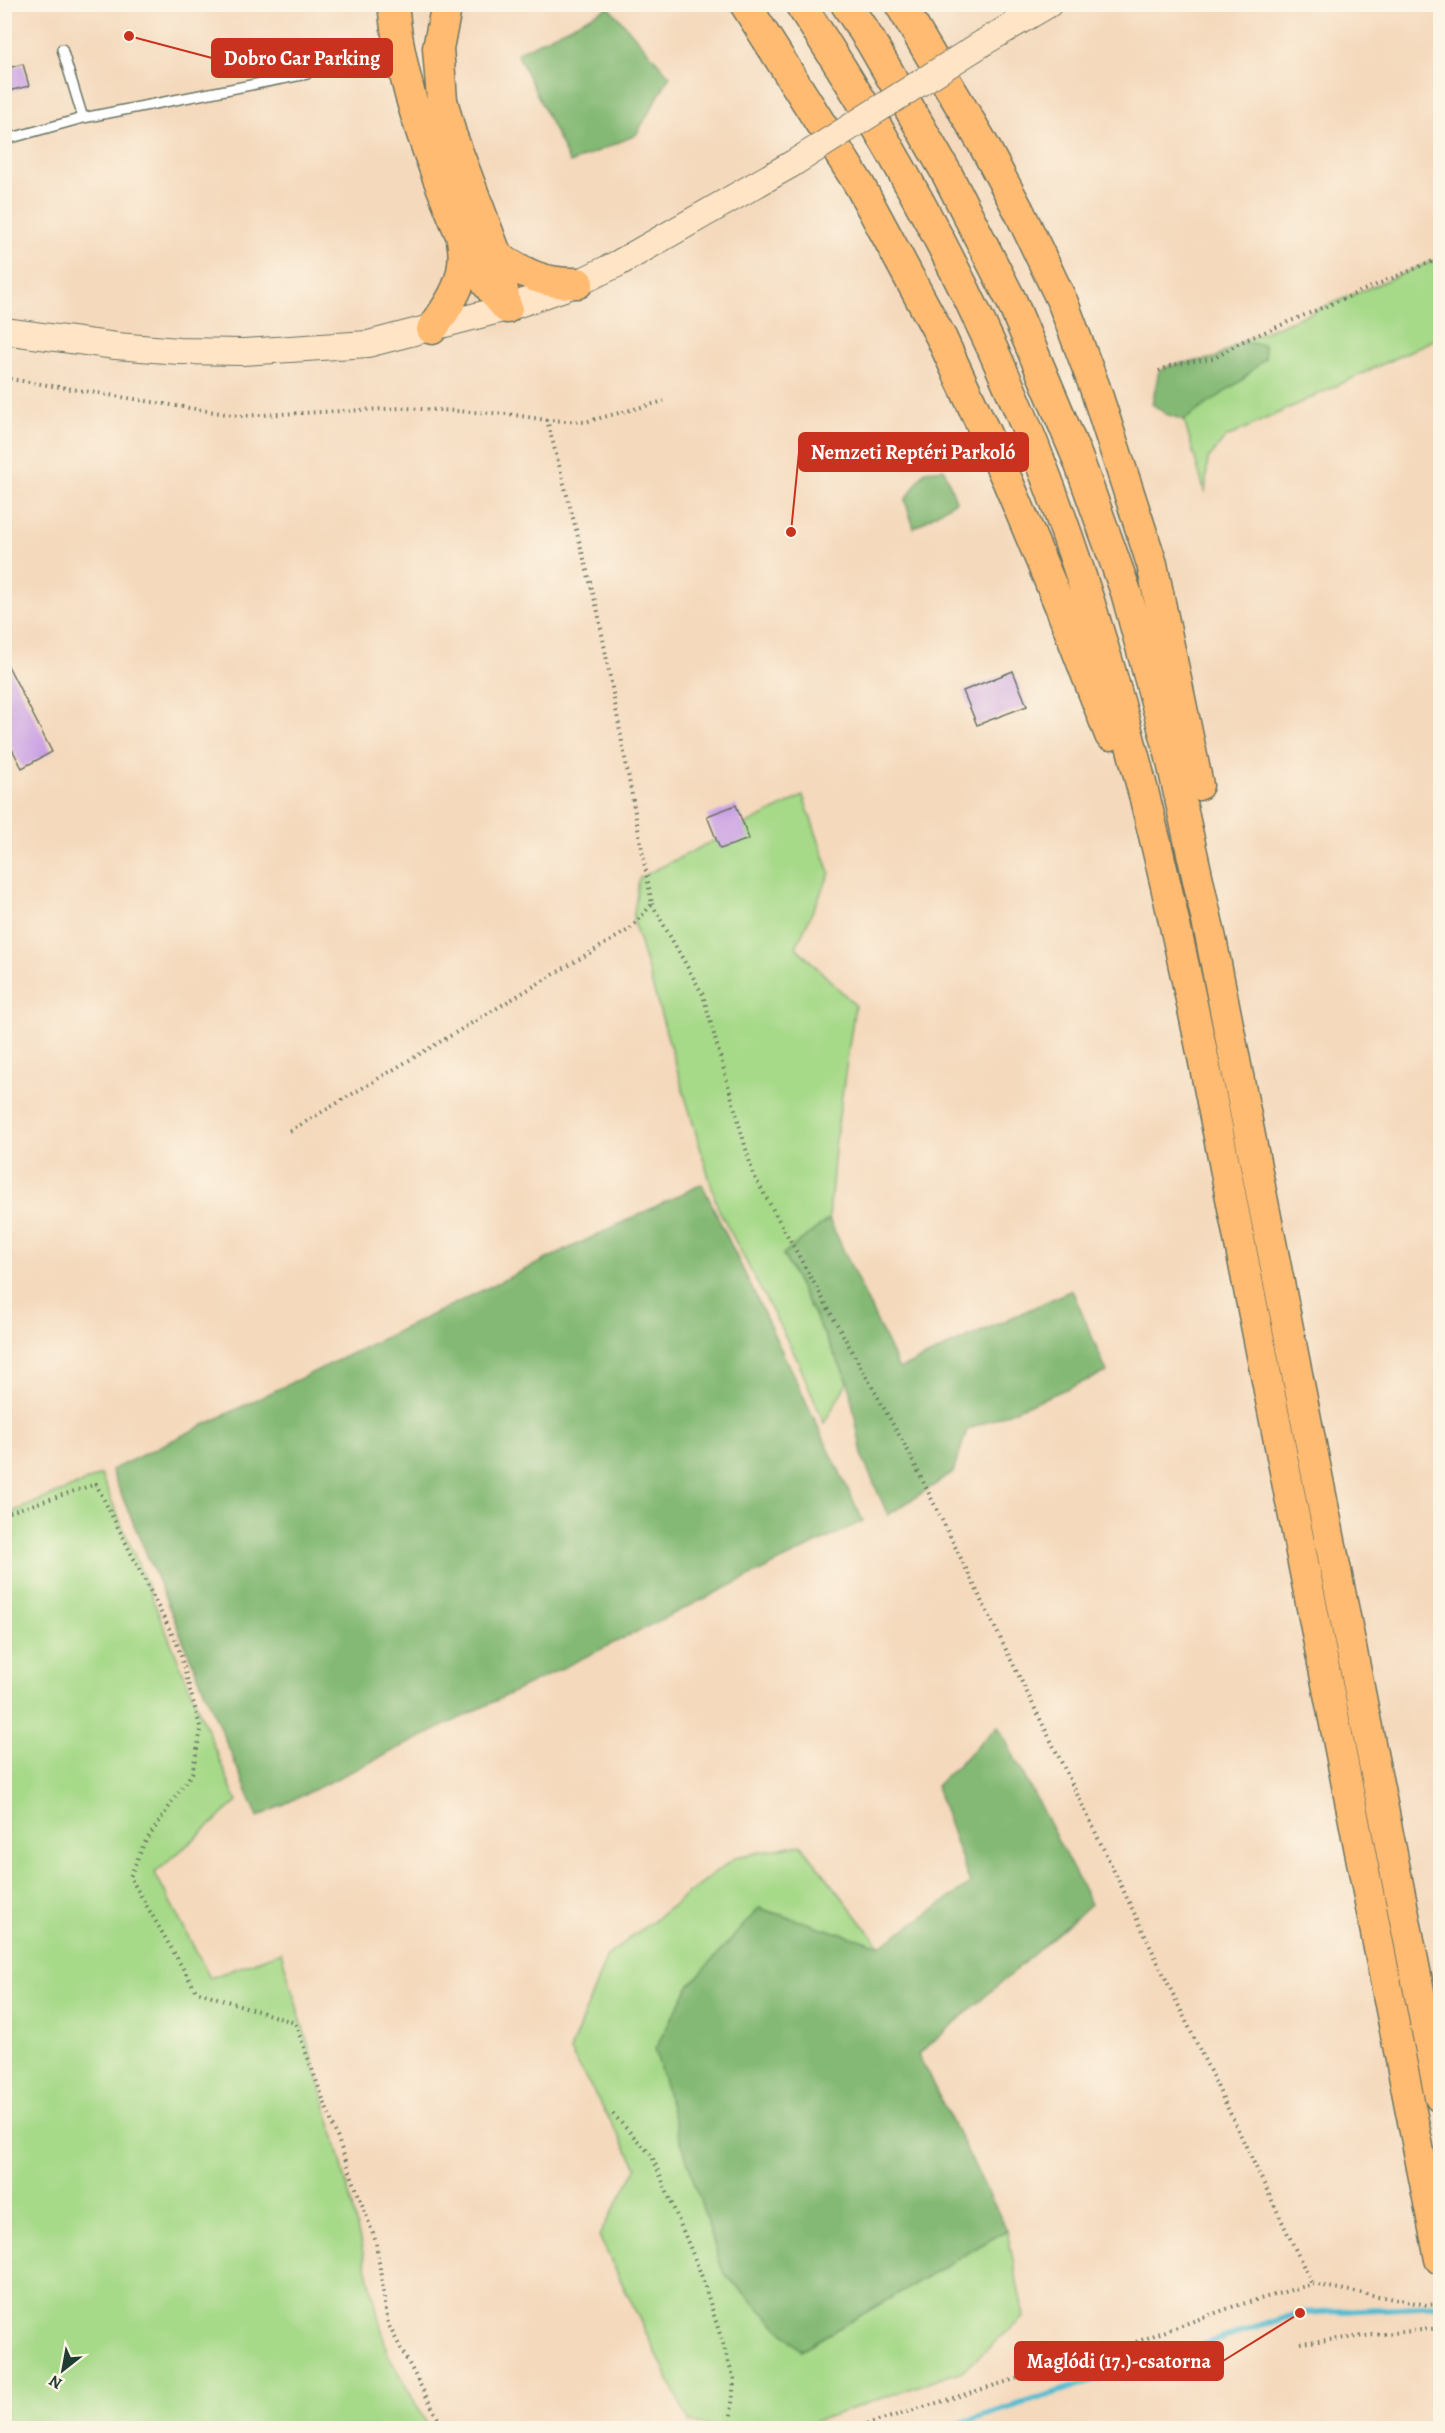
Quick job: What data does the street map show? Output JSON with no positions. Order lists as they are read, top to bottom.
{
  "places": ["Dobro Car Parking", "Nemzeti Reptéri Parkoló", "Maglódi (17.)-csatorna"],
  "north": "bottom left"
}
